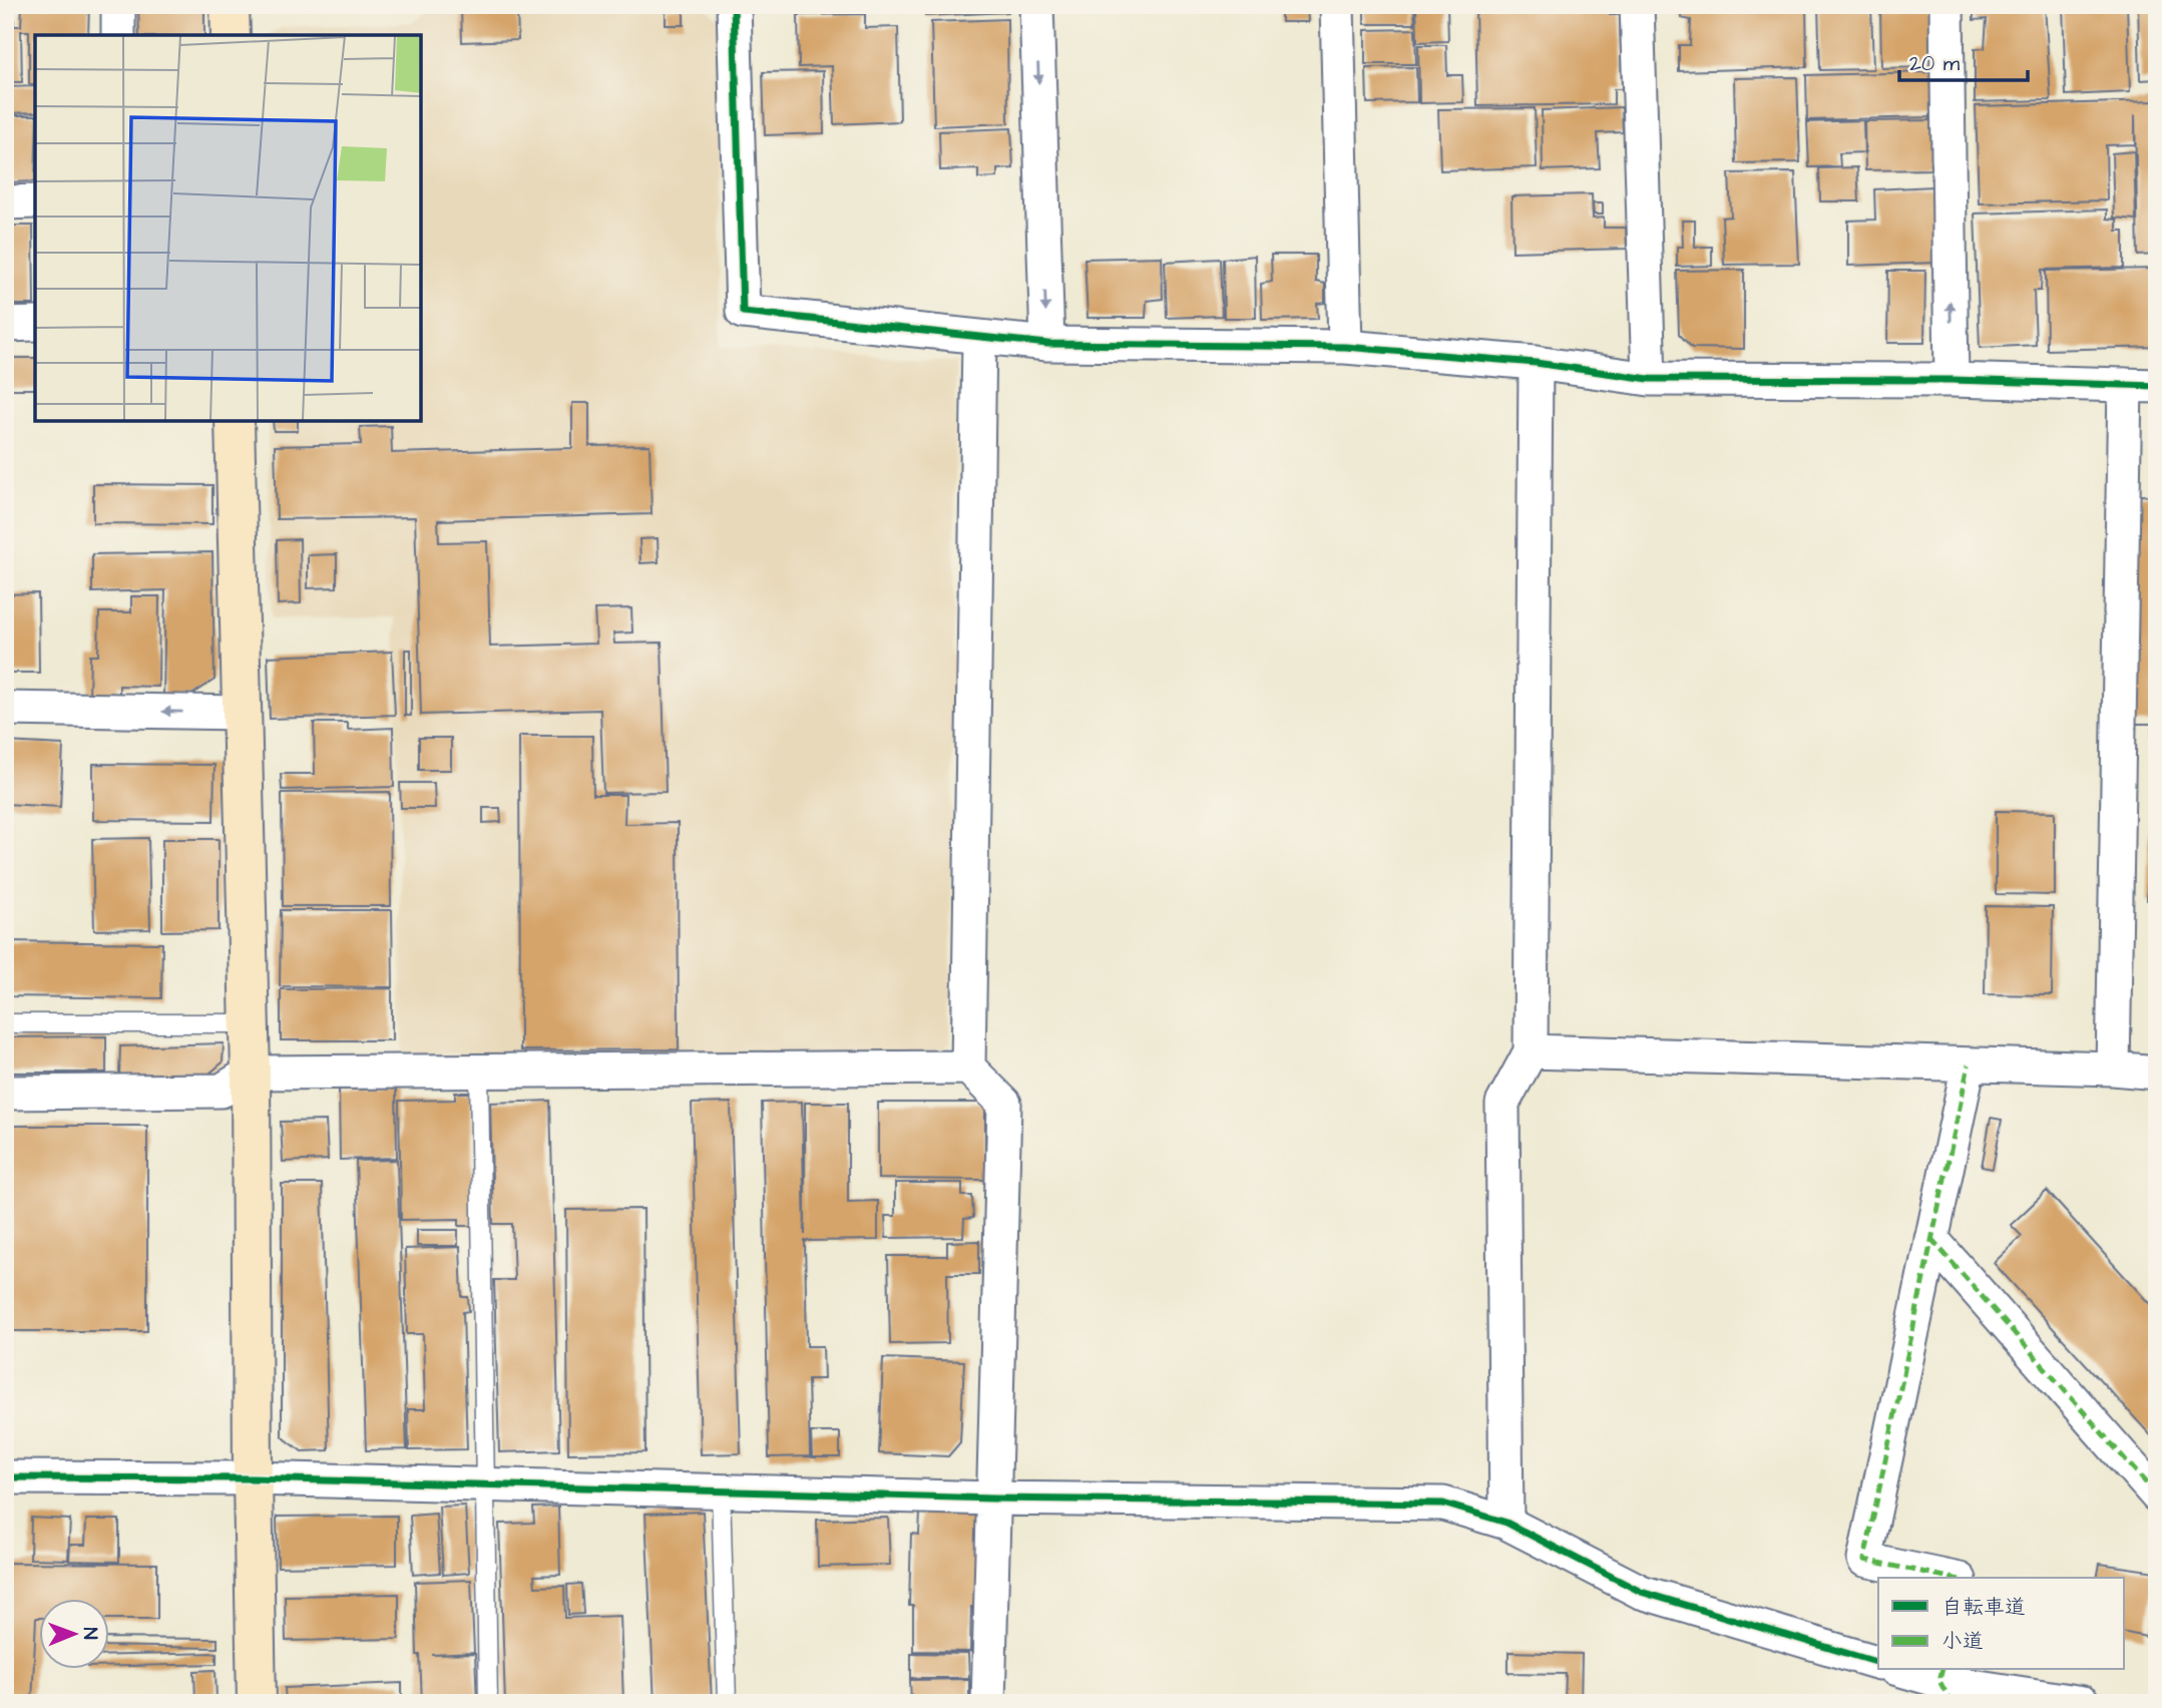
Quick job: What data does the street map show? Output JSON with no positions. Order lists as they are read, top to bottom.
{
  "legend": ["自転車道", "小道"],
  "scale_bar": "20 m",
  "north": "right"
}
